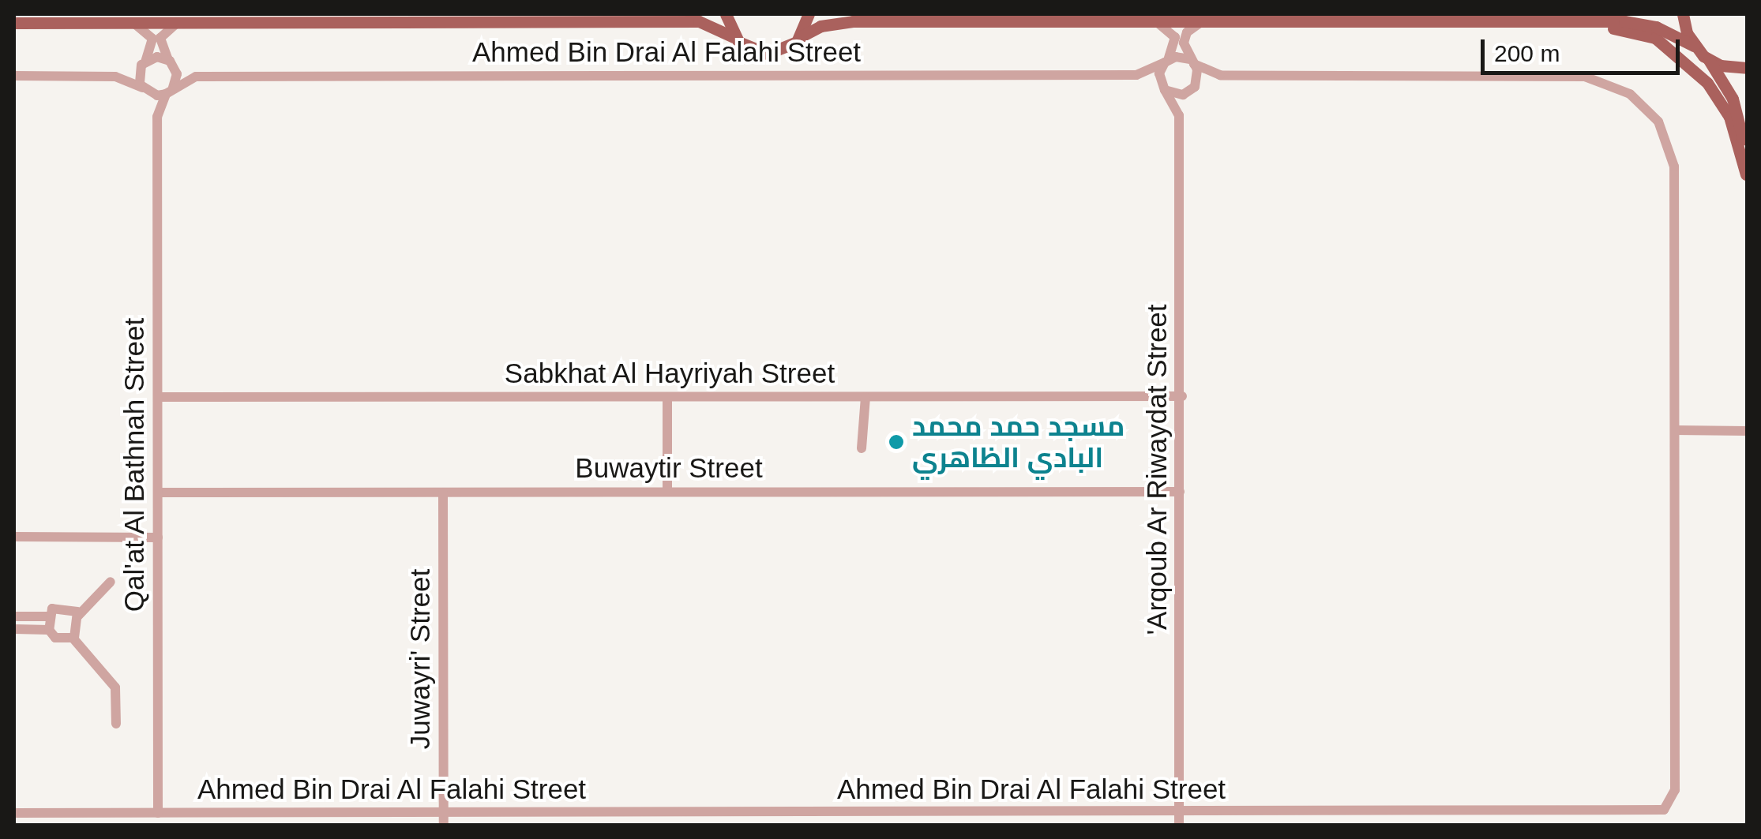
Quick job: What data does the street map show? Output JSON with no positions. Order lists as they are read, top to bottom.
{
  "streets": {
    "street": [
      "Ahmed Bin Drai Al Falahi Street",
      "Sabkhat Al Hayriyah Street",
      "Qal'at Al Bathnah Street",
      "Buwaytir Street",
      "'Arqoub Ar Riwaydat Street",
      "Juwayri' Street"
    ]
  },
  "crossings": [
    ["Ahmed Bin Drai Al Falahi Street", "Qal'at Al Bathnah Street"],
    ["Ahmed Bin Drai Al Falahi Street", "'Arqoub Ar Riwaydat Street"],
    ["Ahmed Bin Drai Al Falahi Street", "Juwayri' Street"],
    ["Sabkhat Al Hayriyah Street", "Qal'at Al Bathnah Street"],
    ["Sabkhat Al Hayriyah Street", "'Arqoub Ar Riwaydat Street"],
    ["Qal'at Al Bathnah Street", "Buwaytir Street"],
    ["Buwaytir Street", "'Arqoub Ar Riwaydat Street"],
    ["Buwaytir Street", "Juwayri' Street"]
  ],
  "places": ["مسجد حمد محمد البادي الظاهري"],
  "scale_bar": "200 m"
}
